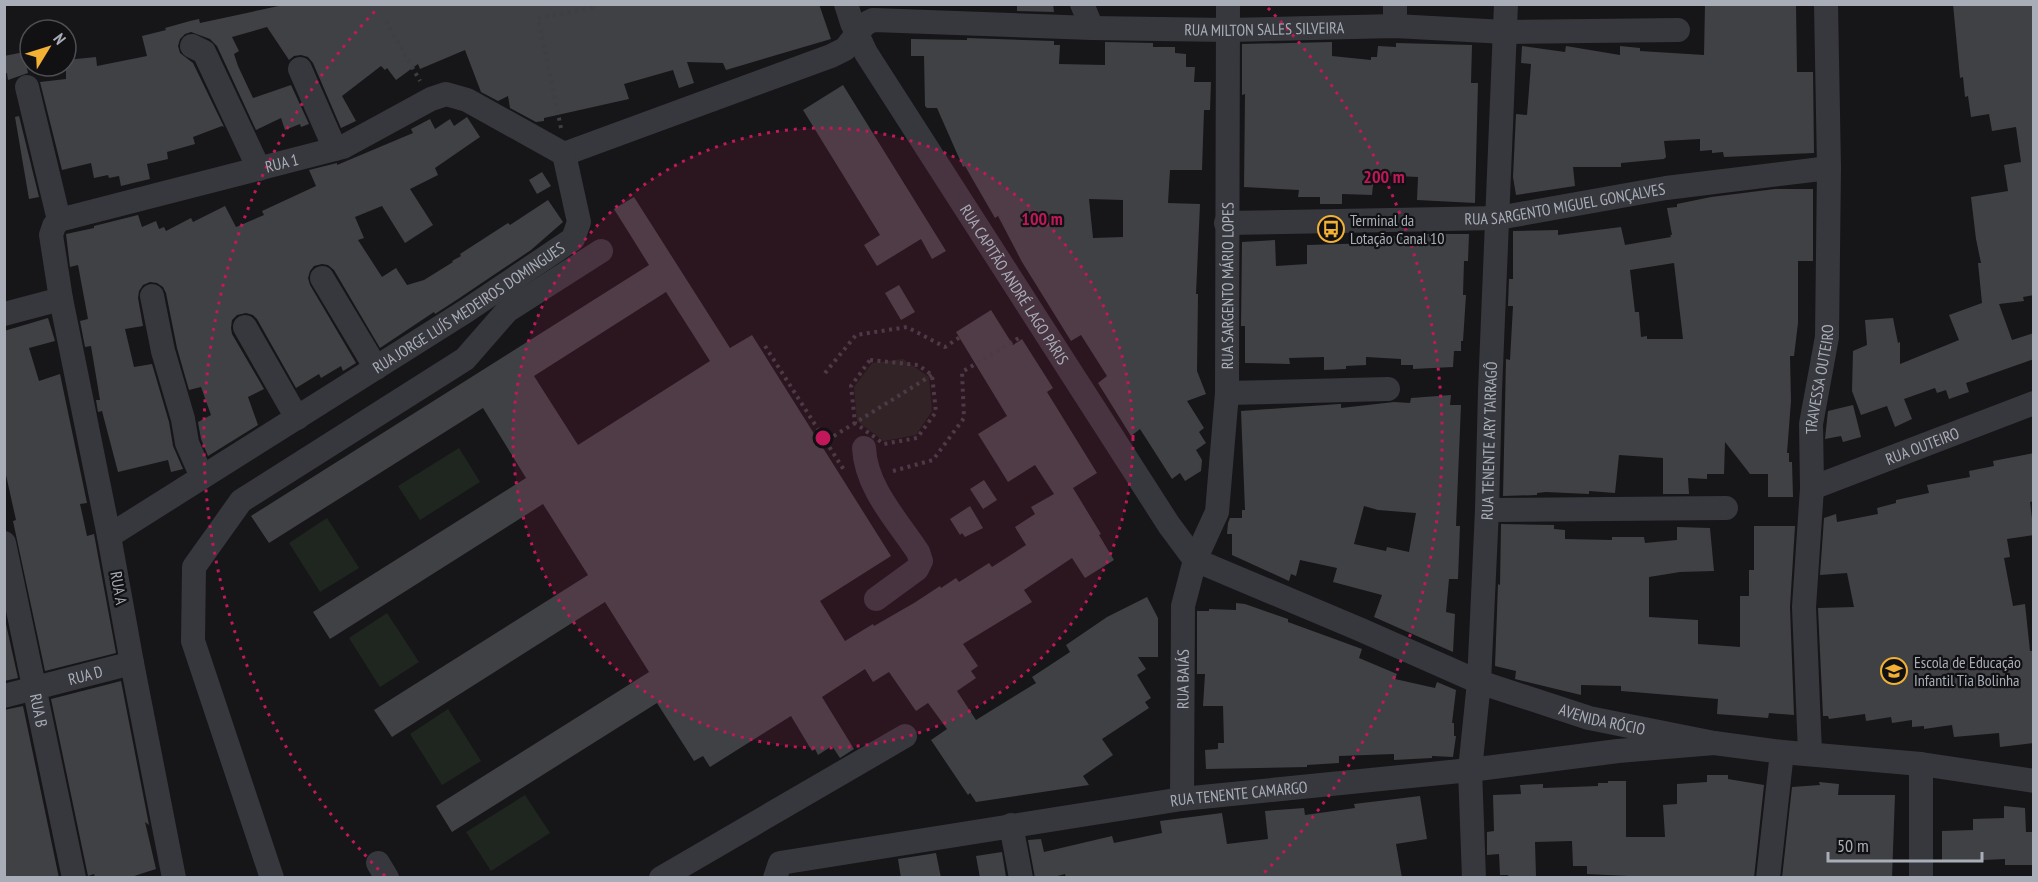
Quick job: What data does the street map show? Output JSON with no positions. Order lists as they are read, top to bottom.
{
  "streets": {
    "street": [
      "RUA MILTON SALES SILVEIRA",
      "RUA 1",
      "RUA SARGENTO MIGUEL GONÇALVES",
      "RUA CAPITÃO ANDRÉ LAGO PÁRIS",
      "RUA SARGENTO MÁRIO LOPES",
      "RUA JORGE LUÍS MEDEIROS DOMINGUES",
      "TRAVESSA OUTEIRO",
      "RUA TENENTE ARY TARRAGÔ",
      "RUA OUTEIRO",
      "RUA A",
      "RUA D",
      "RUA BAIÁS",
      "RUA B",
      "AVENIDA RÓCIO",
      "RUA TENENTE CAMARGO"
    ]
  },
  "crossings": [
    ["RUA MILTON SALES SILVEIRA", "RUA CAPITÃO ANDRÉ LAGO PÁRIS"],
    ["RUA MILTON SALES SILVEIRA", "RUA SARGENTO MÁRIO LOPES"],
    ["RUA MILTON SALES SILVEIRA", "RUA TENENTE ARY TARRAGÔ"],
    ["RUA 1", "RUA JORGE LUÍS MEDEIROS DOMINGUES"],
    ["RUA SARGENTO MIGUEL GONÇALVES", "RUA SARGENTO MÁRIO LOPES"],
    ["RUA SARGENTO MIGUEL GONÇALVES", "TRAVESSA OUTEIRO"],
    ["RUA SARGENTO MIGUEL GONÇALVES", "RUA TENENTE ARY TARRAGÔ"],
    ["RUA CAPITÃO ANDRÉ LAGO PÁRIS", "RUA SARGENTO MÁRIO LOPES"],
    ["RUA CAPITÃO ANDRÉ LAGO PÁRIS", "RUA BAIÁS"],
    ["RUA CAPITÃO ANDRÉ LAGO PÁRIS", "AVENIDA RÓCIO"],
    ["RUA SARGENTO MÁRIO LOPES", "RUA BAIÁS"],
    ["RUA SARGENTO MÁRIO LOPES", "AVENIDA RÓCIO"],
    ["RUA JORGE LUÍS MEDEIROS DOMINGUES", "RUA A"],
    ["TRAVESSA OUTEIRO", "RUA OUTEIRO"],
    ["TRAVESSA OUTEIRO", "AVENIDA RÓCIO"],
    ["RUA TENENTE ARY TARRAGÔ", "AVENIDA RÓCIO"],
    ["RUA TENENTE ARY TARRAGÔ", "RUA TENENTE CAMARGO"],
    ["RUA A", "RUA D"],
    ["RUA D", "RUA B"],
    ["RUA BAIÁS", "AVENIDA RÓCIO"],
    ["RUA BAIÁS", "RUA TENENTE CAMARGO"],
    ["AVENIDA RÓCIO", "RUA TENENTE CAMARGO"]
  ],
  "places": {
    "bus stop": ["Terminal da Lotação Canal 10"],
    "school or university": ["Escola de Educação Infantil Tia Bolinha"]
  },
  "scale_bar": "50 m",
  "north": "top right",
  "rings": ["200 m", "100 m"]
}
